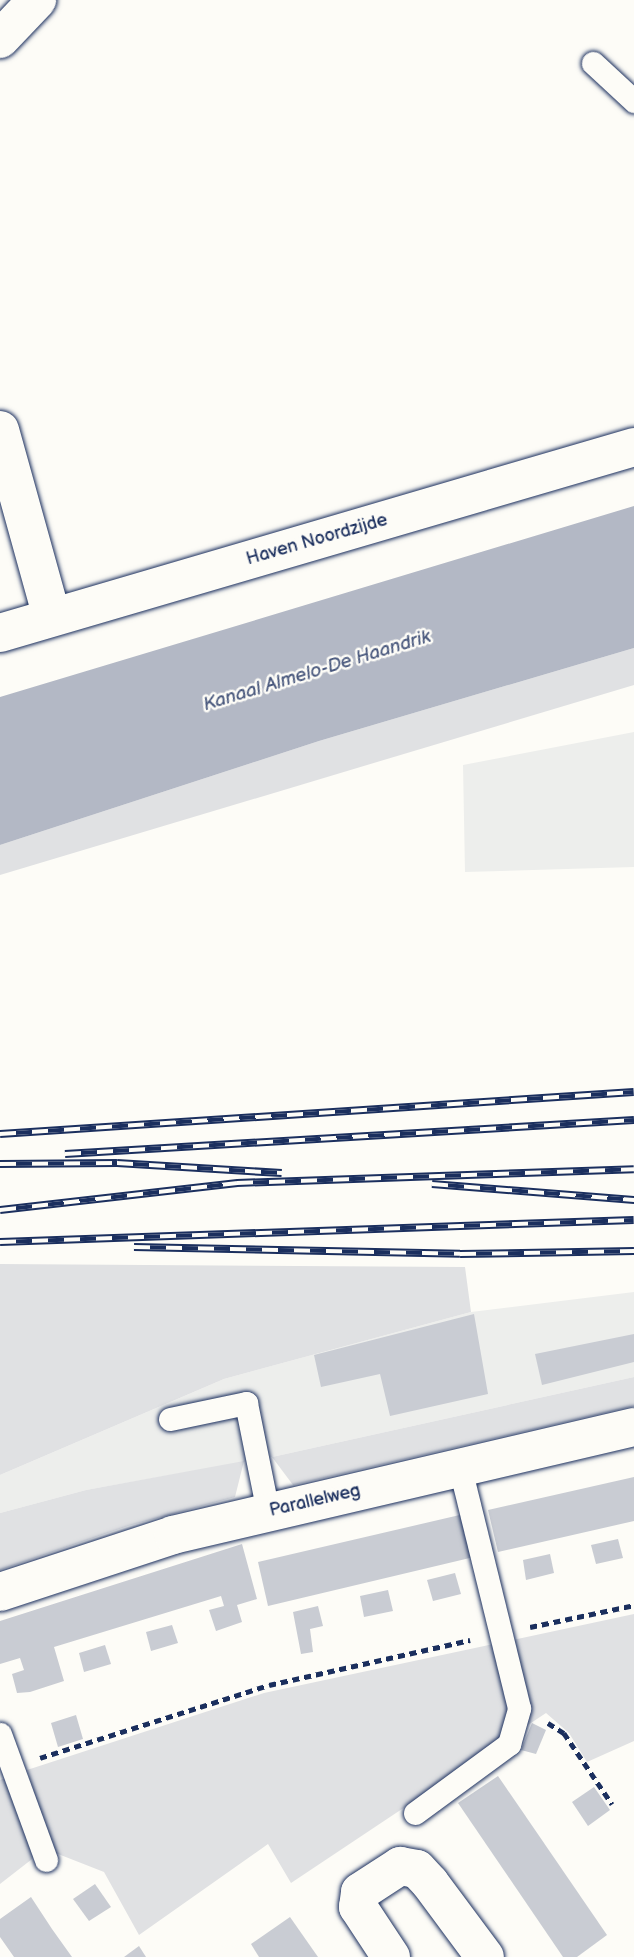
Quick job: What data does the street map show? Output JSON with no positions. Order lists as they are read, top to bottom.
{
  "streets": {
    "street": ["Haven Noordzijde", "Parallelweg"]
  },
  "water": ["Kanaal Almelo-De Haandrik"]
}
